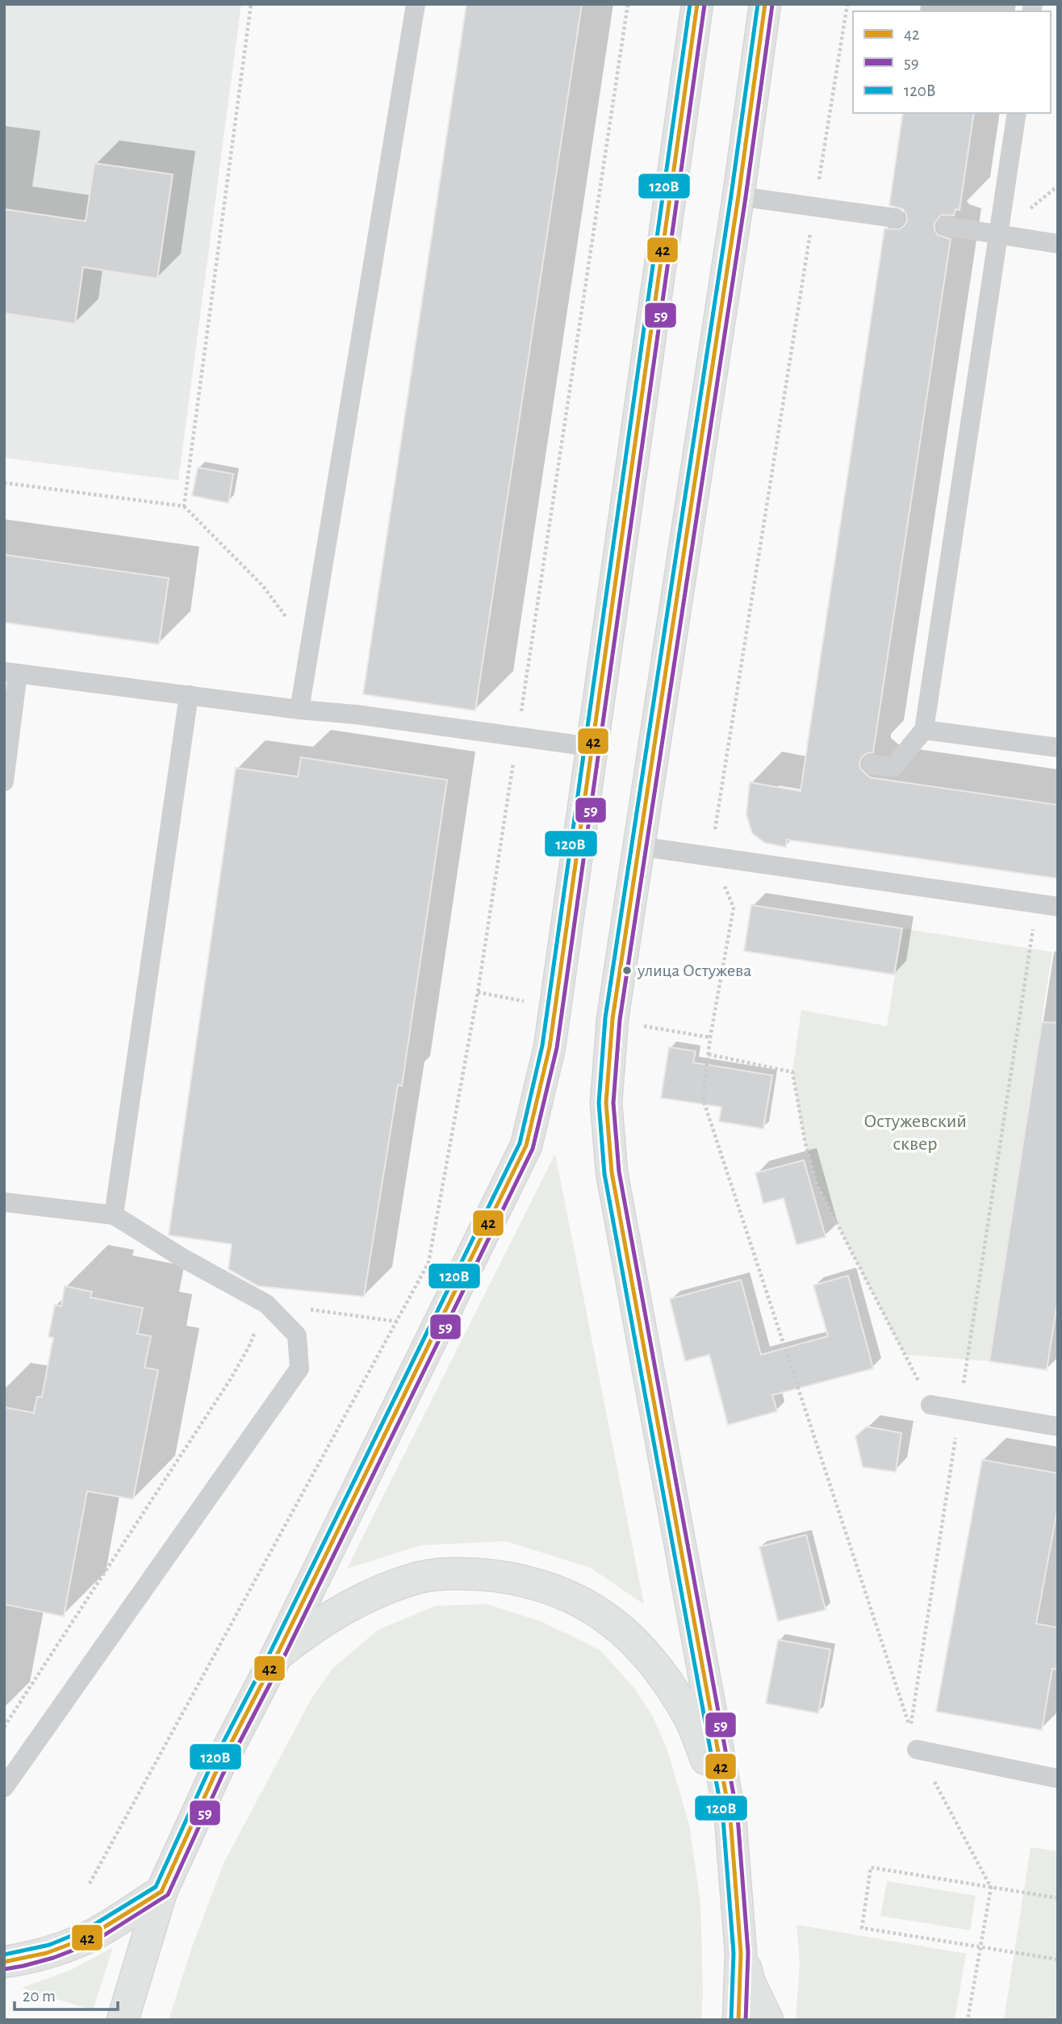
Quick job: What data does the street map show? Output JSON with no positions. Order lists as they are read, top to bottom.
{
  "parks": ["Остужевский сквер"],
  "places": ["улица Остужева"],
  "lines": ["transit line 42", "transit line 120В", "transit line 59"],
  "legend": ["42", "59", "120В"],
  "scale_bar": "20 m"
}
